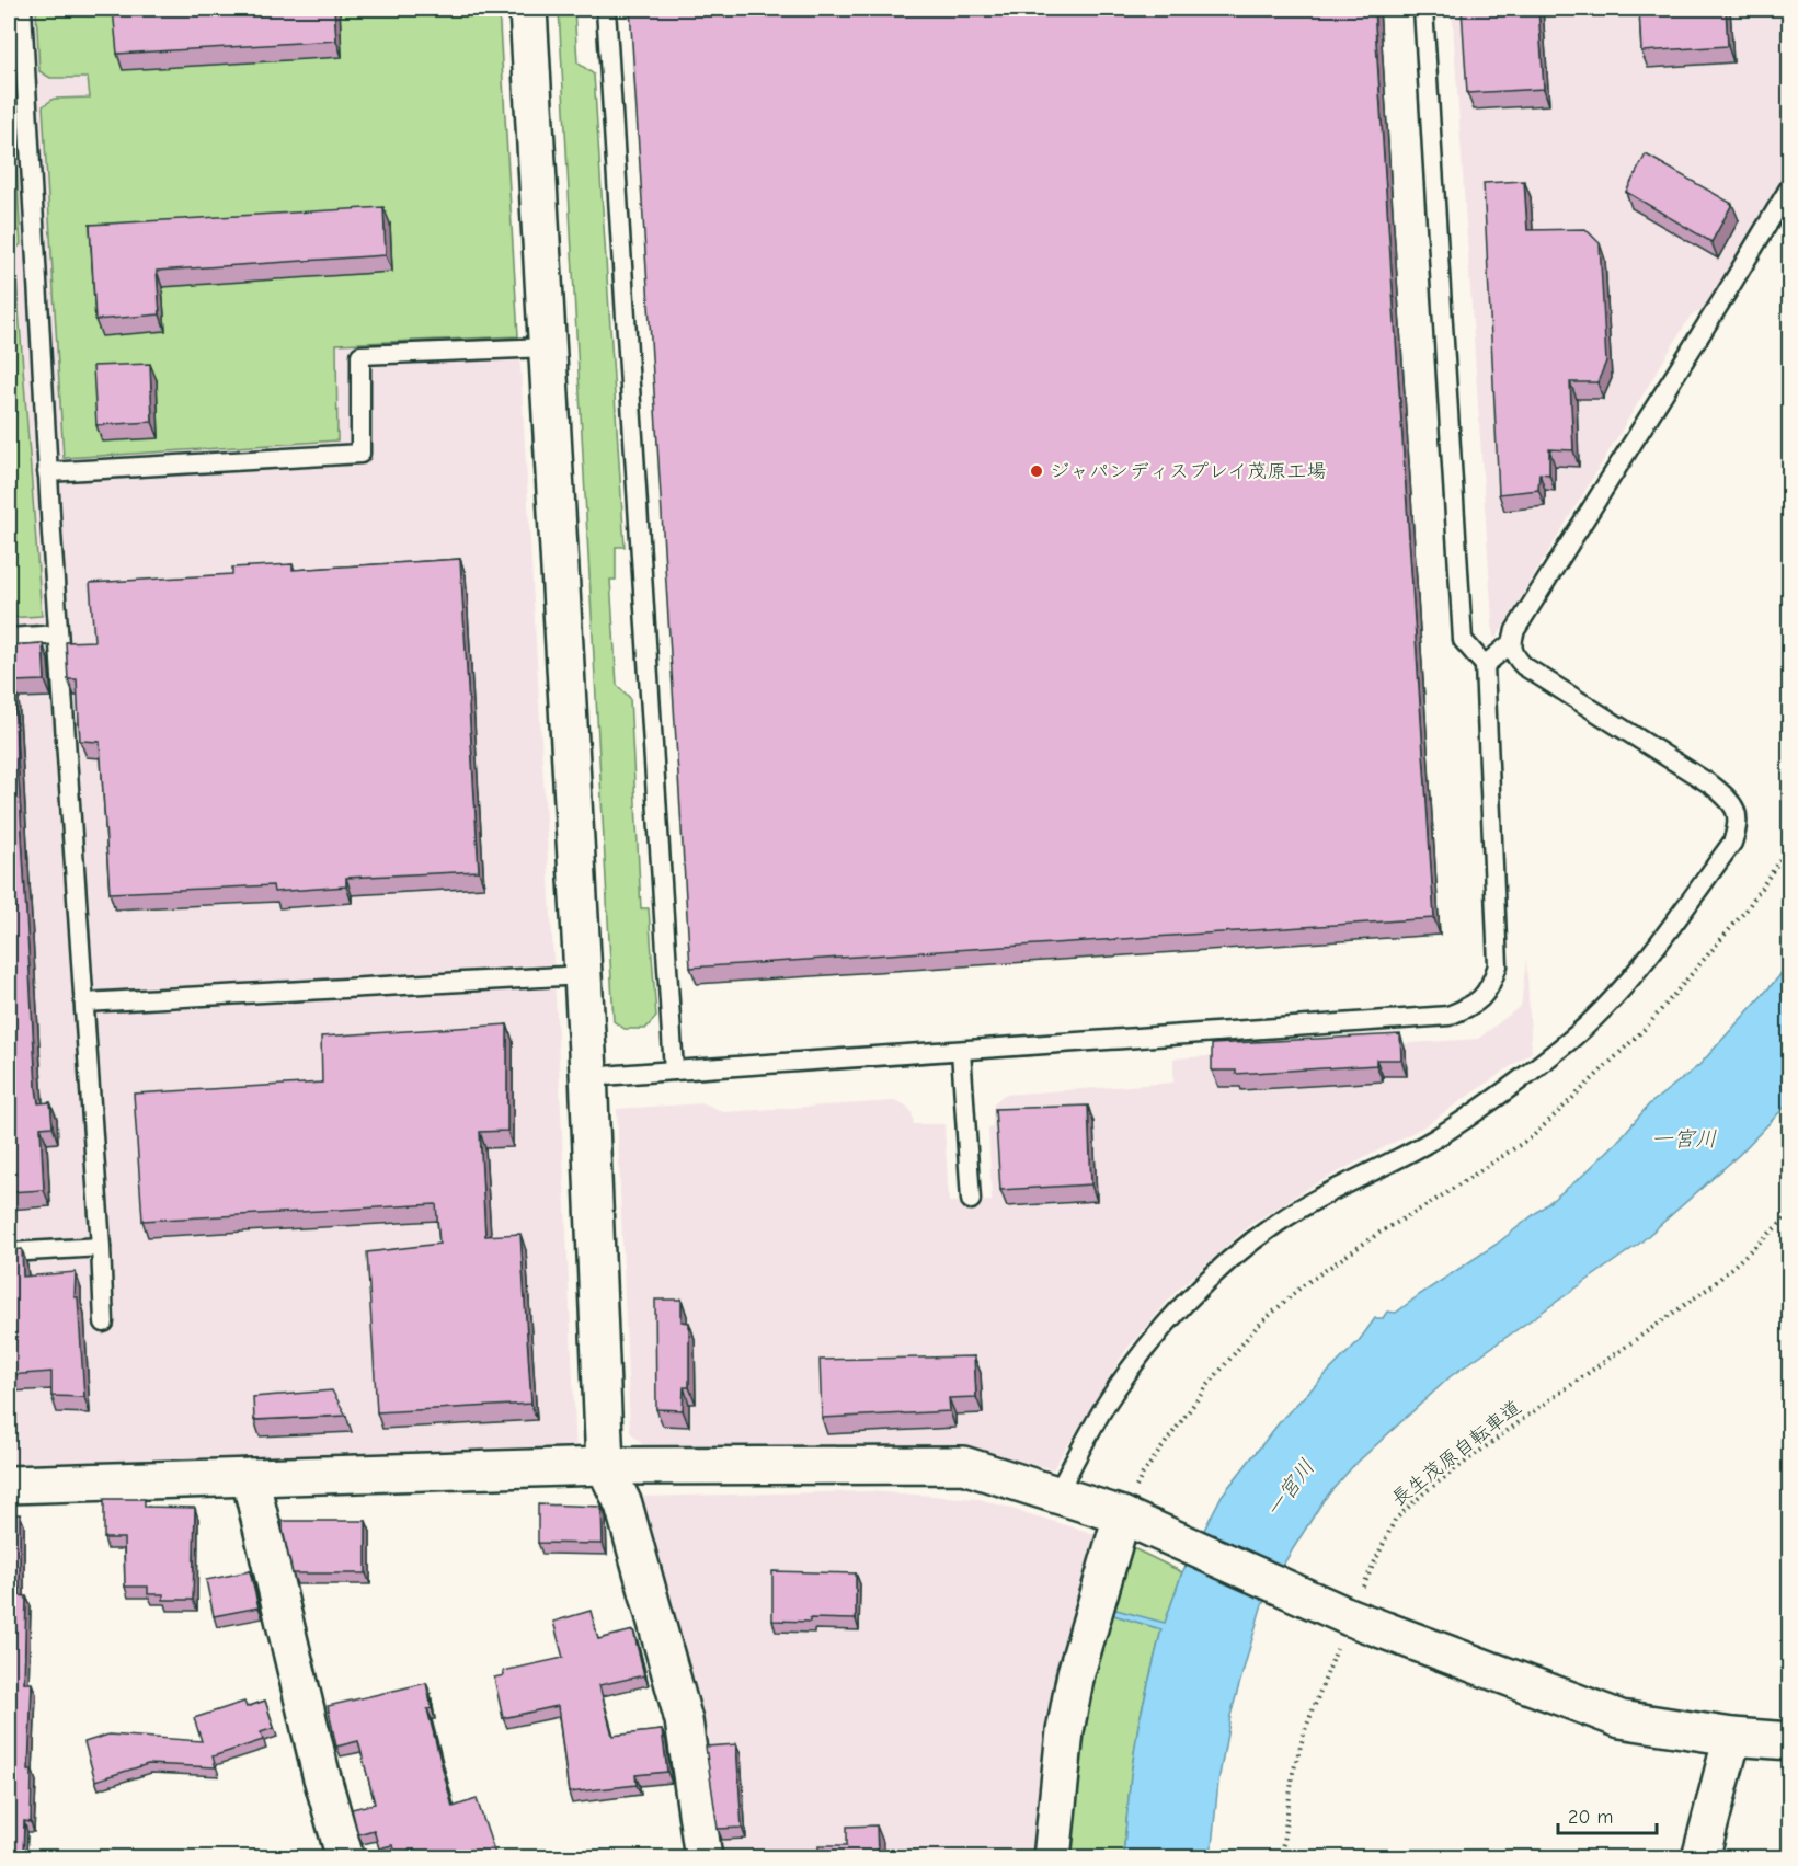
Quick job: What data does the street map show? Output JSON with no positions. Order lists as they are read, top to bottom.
{
  "streets": {
    "path": ["長生茂原自転車道"]
  },
  "water": ["一宮川"],
  "places": ["ジャパンディスプレイ茂原工場"],
  "scale_bar": "20 m"
}
